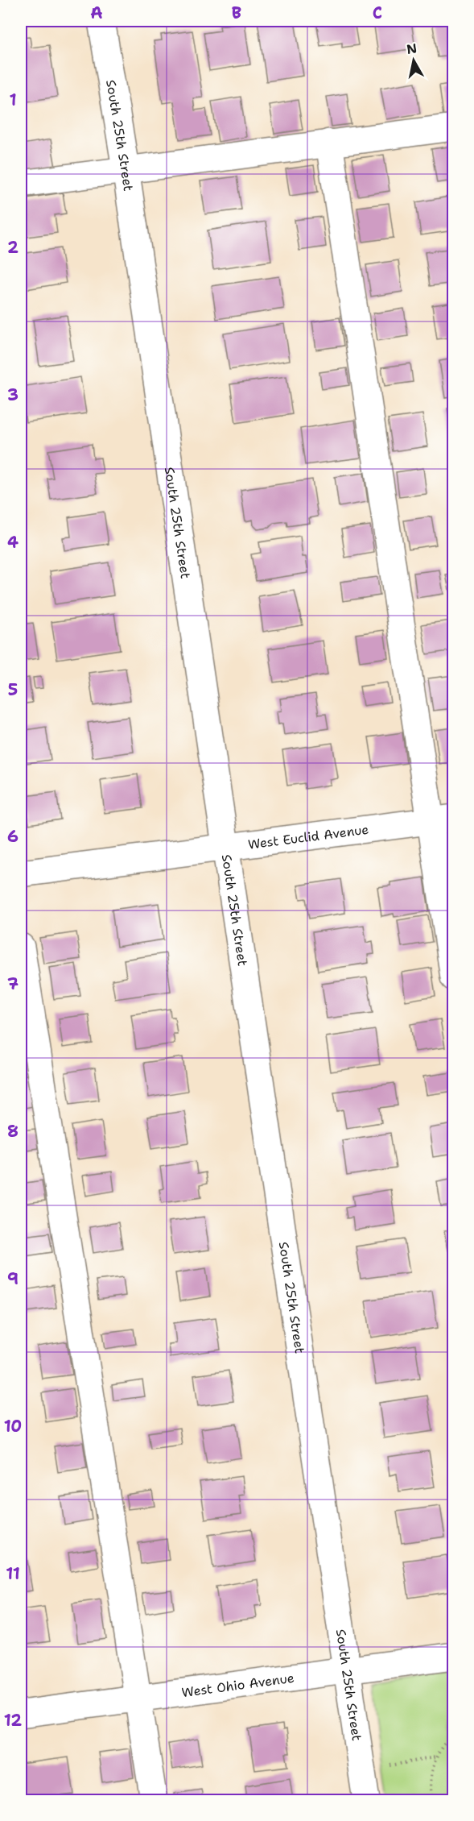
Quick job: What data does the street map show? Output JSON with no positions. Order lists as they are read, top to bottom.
{
  "streets": {
    "street": ["South 25th Street", "West Euclid Avenue", "West Ohio Avenue"]
  },
  "crossings": [
    ["South 25th Street", "West Euclid Avenue"],
    ["South 25th Street", "West Ohio Avenue"]
  ],
  "north": "top",
  "grid": {
    "columns": ["A", "B", "C"],
    "rows": [
      "1",
      "2",
      "3",
      "4",
      "5",
      "6",
      "7",
      "8",
      "9",
      "10",
      "11",
      "12"
    ]
  }
}
